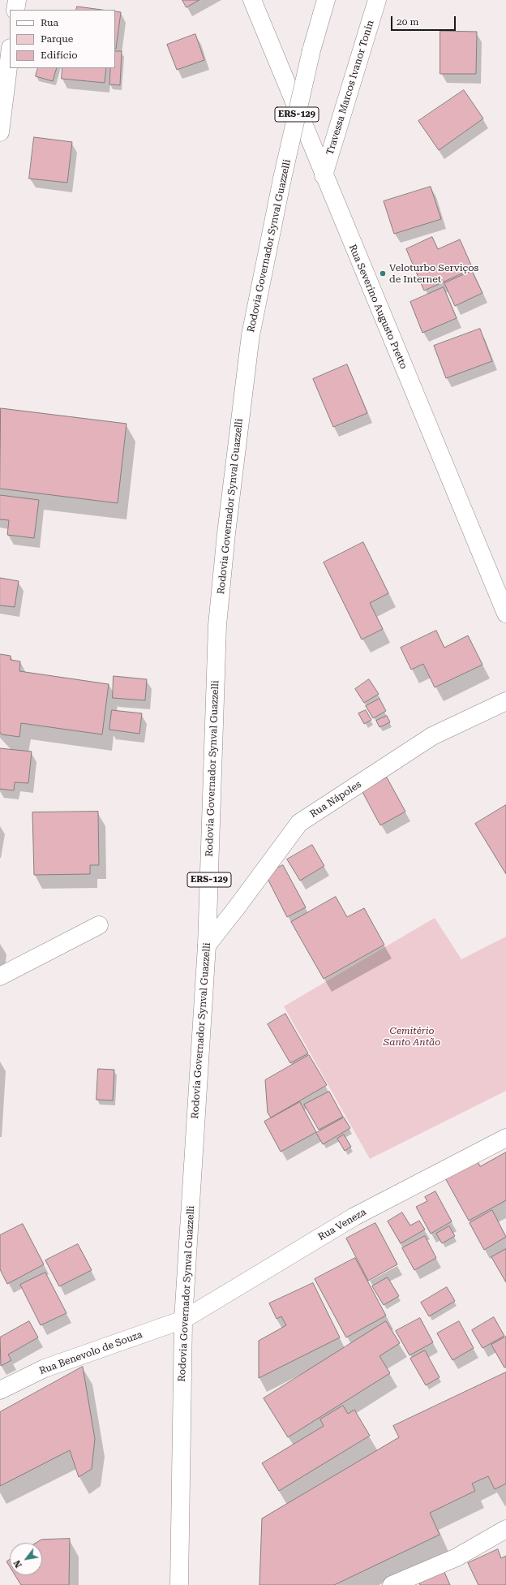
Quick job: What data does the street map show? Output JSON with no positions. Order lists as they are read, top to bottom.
{
  "streets": {
    "street": [
      "Travessa Marcos Ivanor Tonin",
      "ERS-129",
      "Rodovia Governador Synval Guazzelli",
      "Rua Severino Augusto Pretto",
      "Rua Nápoles",
      "Rua Veneza",
      "Rua Benevolo de Souza"
    ]
  },
  "crossings": [
    ["Travessa Marcos Ivanor Tonin", "Rua Severino Augusto Pretto"],
    ["Rodovia Governador Synval Guazzelli", "Rua Nápoles"],
    ["Rodovia Governador Synval Guazzelli", "Rua Veneza"],
    ["Rodovia Governador Synval Guazzelli", "Rua Benevolo de Souza"],
    ["Rua Veneza", "Rua Benevolo de Souza"]
  ],
  "parks": ["Cemitério Santo Antão"],
  "places": ["Veloturbo Serviços de Internet"],
  "legend": ["Rua", "Parque", "Edifício"],
  "scale_bar": "20 m",
  "north": "bottom left"
}
